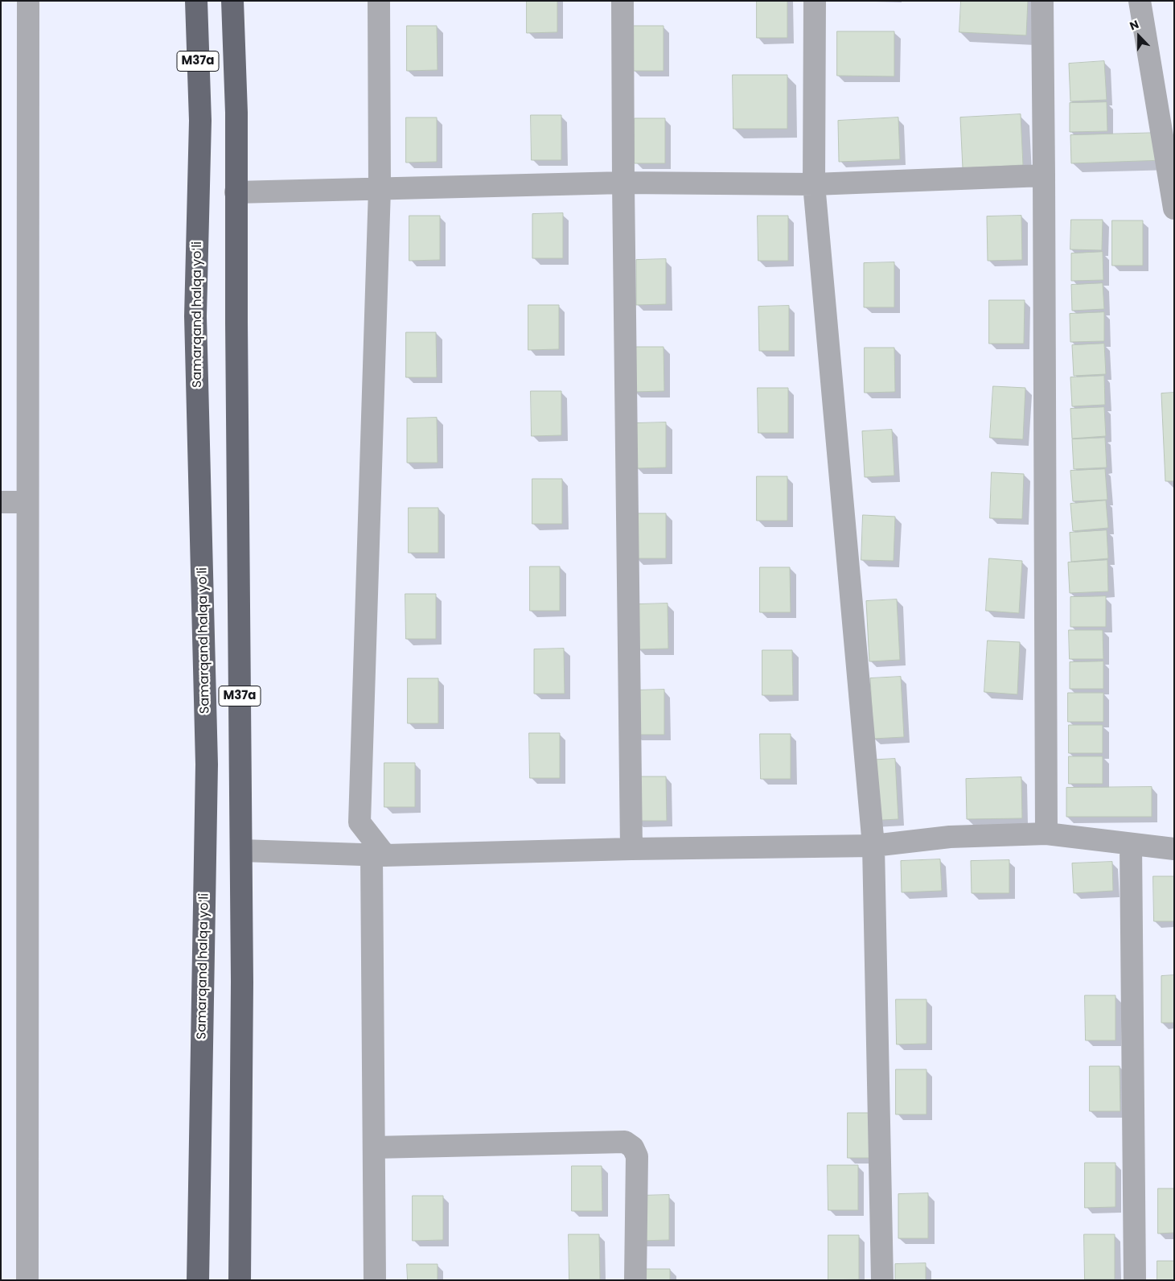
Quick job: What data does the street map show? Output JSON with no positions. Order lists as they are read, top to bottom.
{
  "streets": {
    "highway": ["M37a", "Samarqand halqa yoʻli"]
  },
  "north": "top"
}
